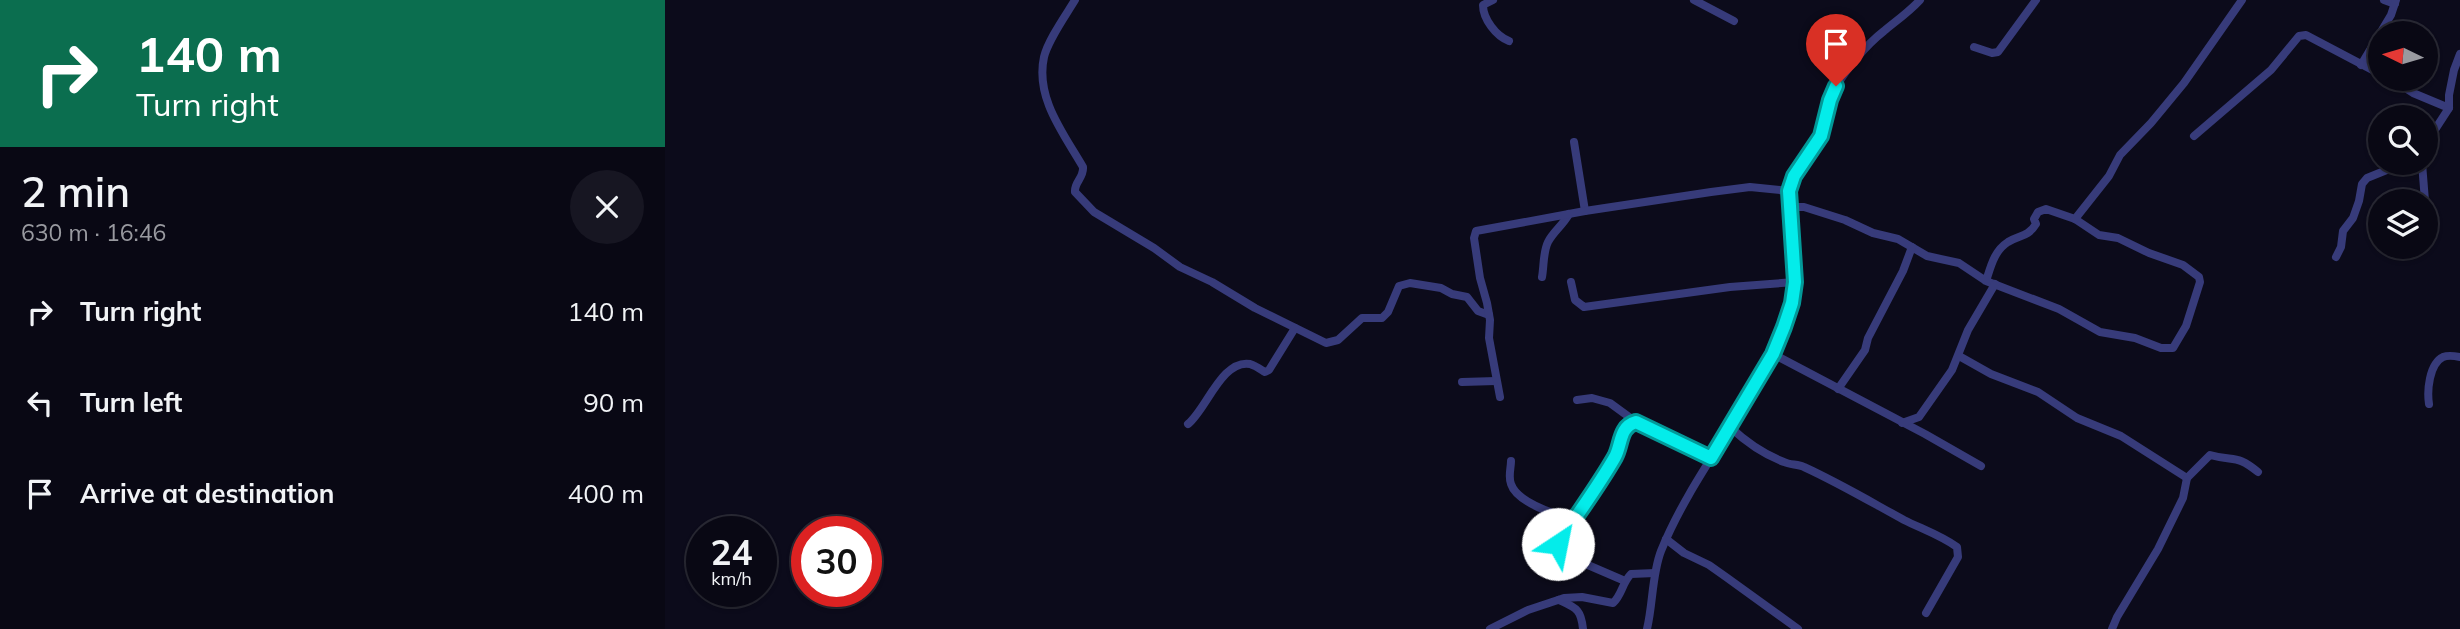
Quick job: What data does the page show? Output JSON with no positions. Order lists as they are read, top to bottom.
{
  "north": "left",
  "page": {
    "turn": ["140 m", "Turn right"],
    "heading": ["2 min", "630 m · 16:46"],
    "list": [
      {
        "name": "Turn right",
        "value": "140 m"
      },
      {
        "name": "Turn left",
        "value": "90 m"
      },
      {
        "name": "Arrive at destination",
        "value": "400 m"
      }
    ],
    "speed": "24 km/h",
    "limit": "30"
  }
}
